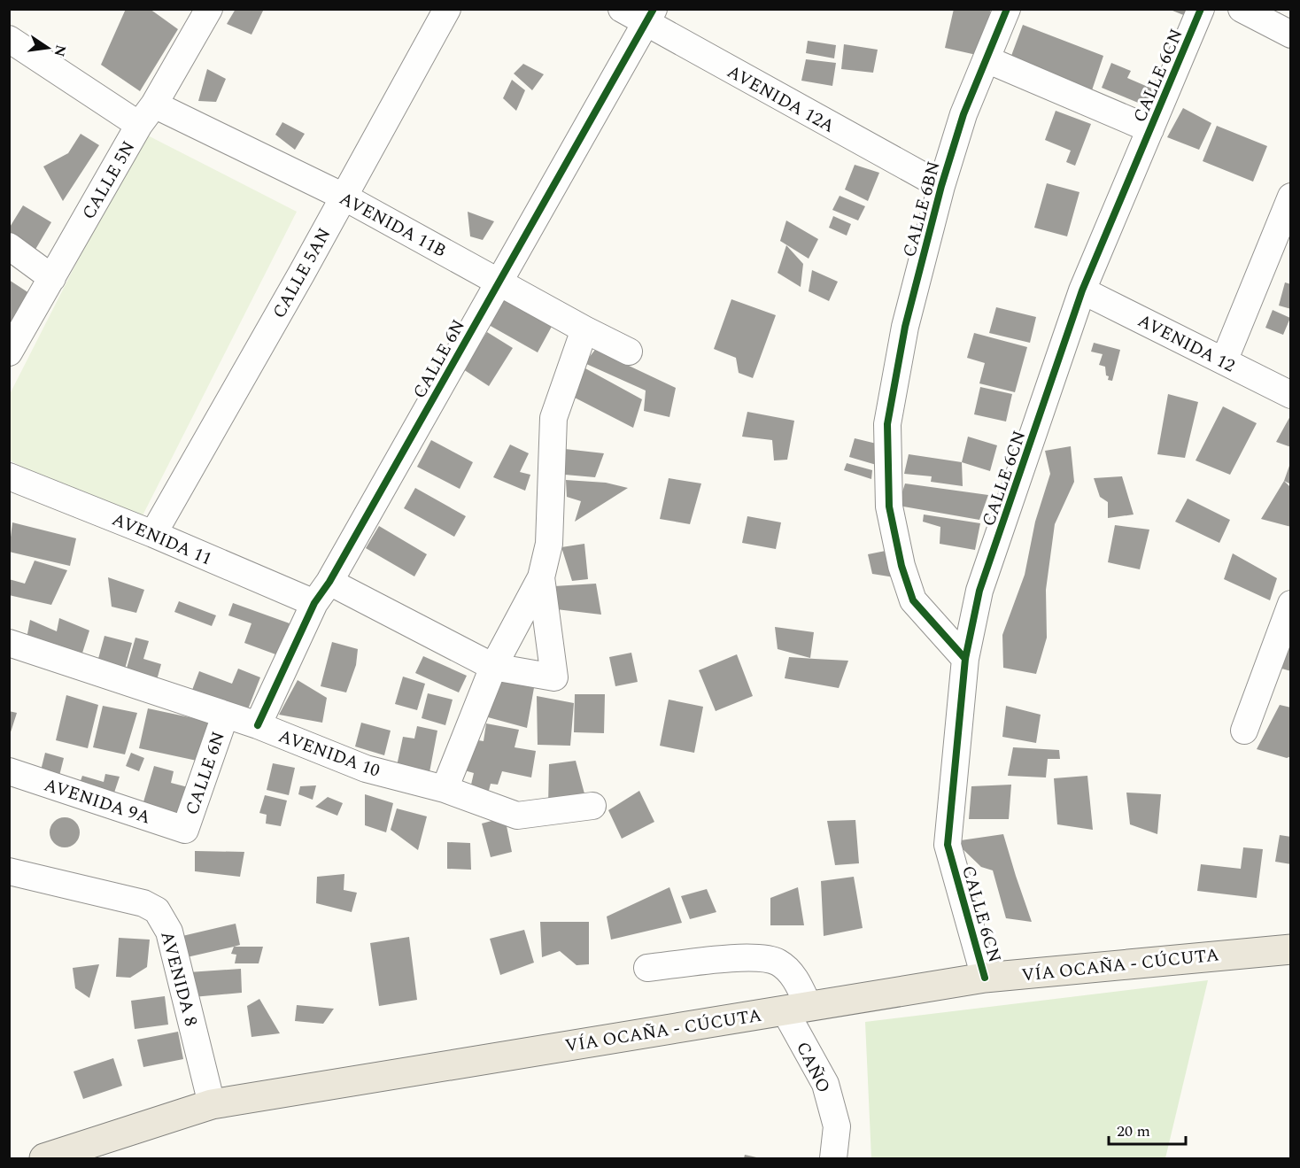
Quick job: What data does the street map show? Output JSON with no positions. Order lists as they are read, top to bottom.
{
  "streets": {
    "main road": ["VÍA OCAÑA - CÚCUTA"],
    "street": [
      "CALLE 6CN",
      "AVENIDA 12A",
      "CALLE 5N",
      "CALLE 6BN",
      "AVENIDA 11B",
      "CALLE 5AN",
      "AVENIDA 12",
      "CALLE 6N",
      "AVENIDA 11",
      "AVENIDA 10",
      "AVENIDA 9A",
      "AVENIDA 8",
      "CAÑO"
    ]
  },
  "crossings": [
    ["CALLE 6CN", "CALLE 6BN"],
    ["CALLE 6CN", "AVENIDA 12"],
    ["CALLE 6CN", "VÍA OCAÑA - CÚCUTA"],
    ["AVENIDA 12A", "CALLE 6BN"],
    ["AVENIDA 12A", "CALLE 6N"],
    ["CALLE 5N", "AVENIDA 11B"],
    ["AVENIDA 11B", "CALLE 5AN"],
    ["AVENIDA 11B", "CALLE 6N"],
    ["CALLE 5AN", "AVENIDA 11"],
    ["CALLE 6N", "AVENIDA 11"],
    ["CALLE 6N", "AVENIDA 10"],
    ["CALLE 6N", "AVENIDA 9A"],
    ["VÍA OCAÑA - CÚCUTA", "AVENIDA 8"],
    ["VÍA OCAÑA - CÚCUTA", "CAÑO"]
  ],
  "scale_bar": "20 m",
  "north": "right"
}
